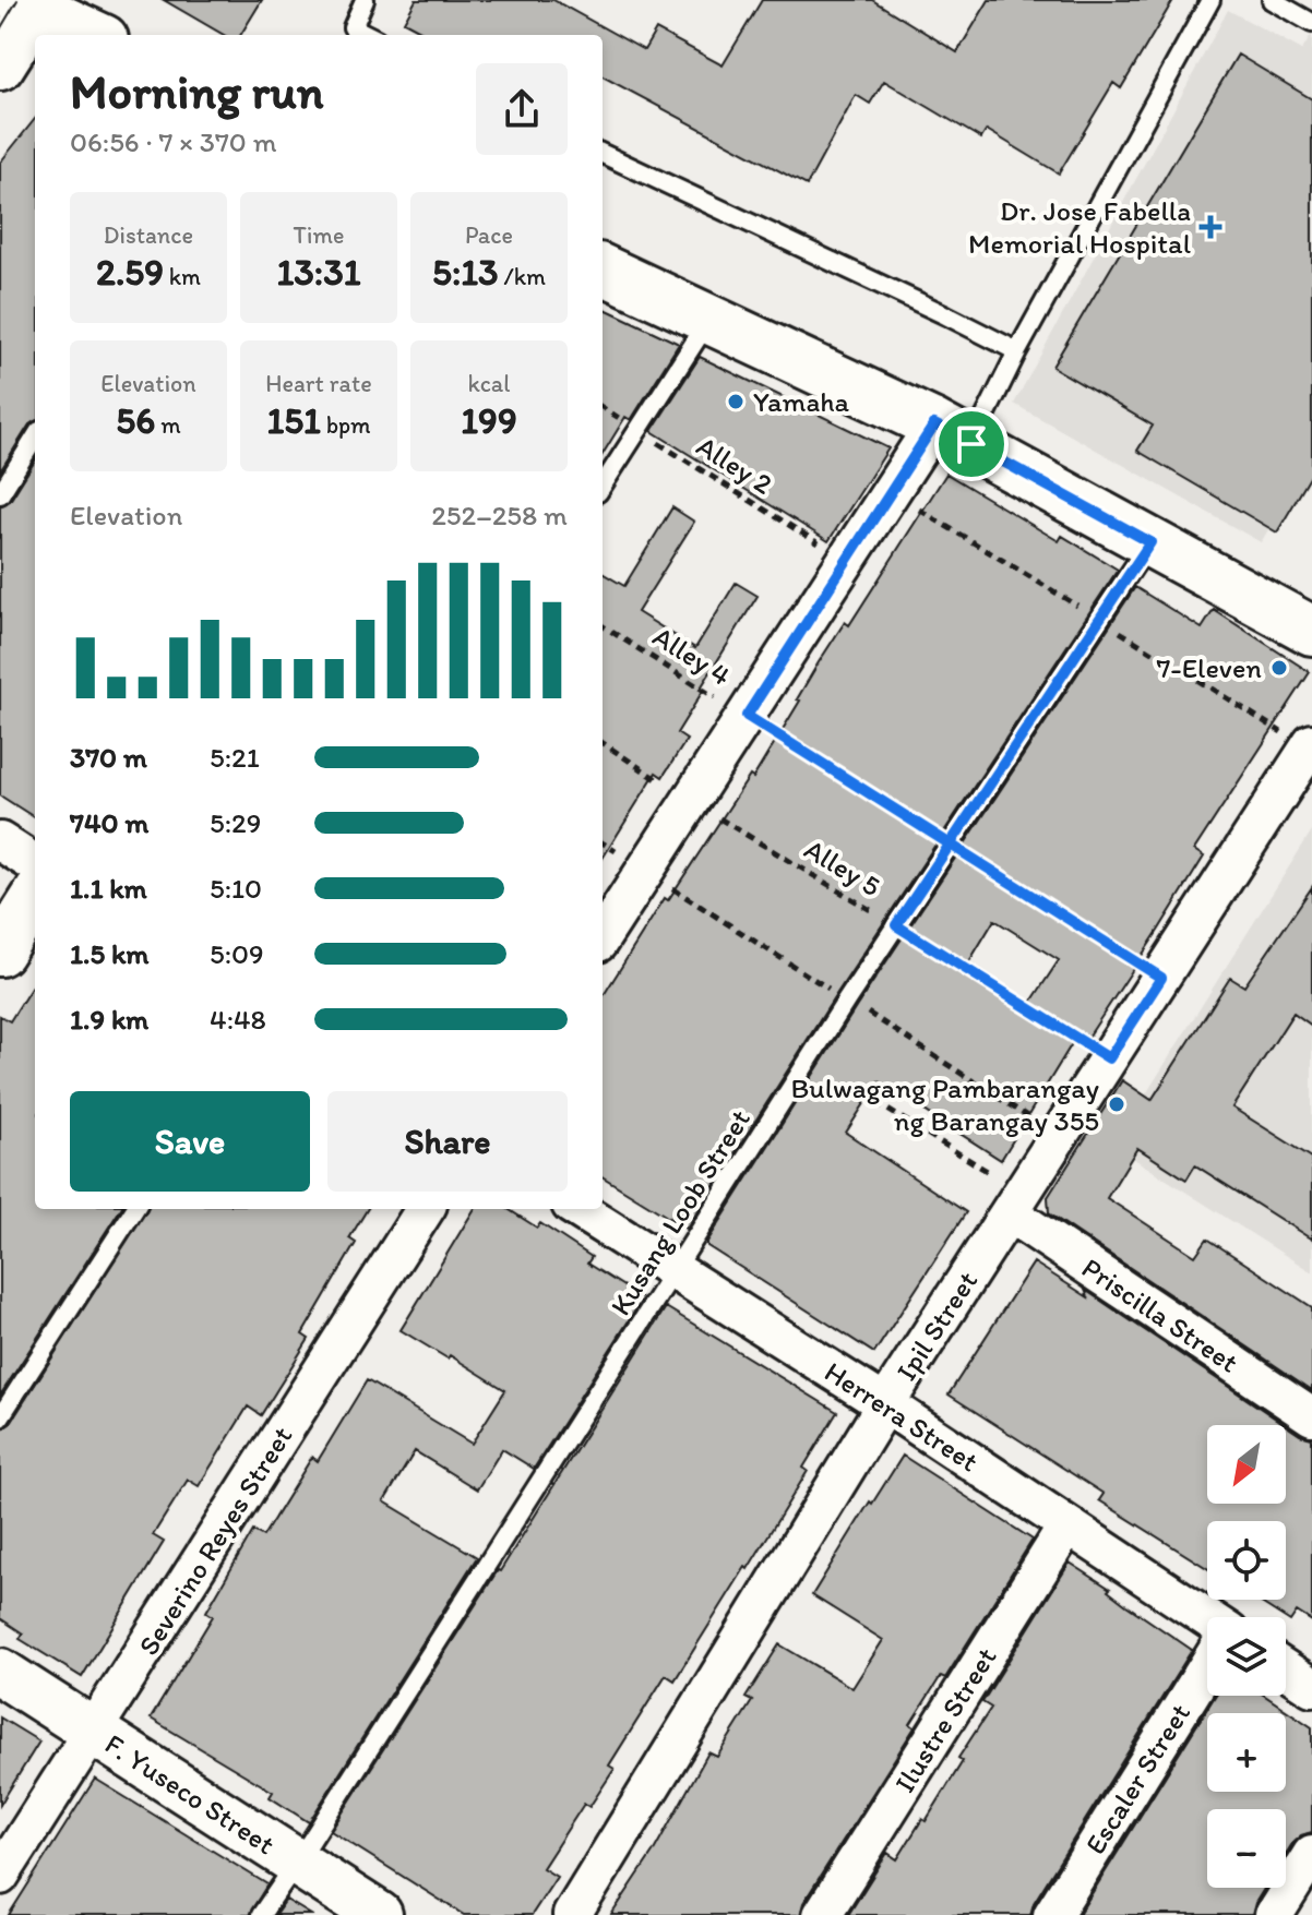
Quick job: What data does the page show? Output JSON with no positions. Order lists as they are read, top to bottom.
{
  "streets": {
    "street": [
      "Priscilla Street",
      "Ipil Street",
      "Herrera Street",
      "Severino Reyes Street",
      "Ilustre Street",
      "Escaler Street",
      "F. Yuseco Street"
    ],
    "lane": ["Kusang Loob Street"],
    "path": ["Alley 2", "Alley 4", "Alley 5"]
  },
  "crossings": [
    ["Alley 4", "Kusang Loob Street"],
    ["Alley 4", "Ipil Street"],
    ["Alley 5", "Kusang Loob Street"],
    ["Alley 5", "Ipil Street"],
    ["Kusang Loob Street", "Herrera Street"],
    ["Kusang Loob Street", "F. Yuseco Street"],
    ["Priscilla Street", "Ipil Street"],
    ["Ipil Street", "Herrera Street"],
    ["Herrera Street", "Ilustre Street"],
    ["Severino Reyes Street", "F. Yuseco Street"]
  ],
  "places": {
    "health": ["Dr. Jose Fabella Memorial Hospital"],
    "other": ["Yamaha", "7-Eleven", "Bulwagang Pambarangay ng Barangay 355"]
  },
  "north": "bottom left",
  "page": {
    "heading": ["Morning run", "06:56 · 7 × 370 m"],
    "stats": [
      ["Distance", "2.59 km"],
      ["Time", "13:31"],
      ["Pace", "5:13 /km"],
      ["Elevation", "56 m"],
      ["Heart rate", "151 bpm"],
      ["kcal", "199"]
    ],
    "chart": ["Elevation", "252–258 m"],
    "list": [
      {
        "name": "370 m",
        "note": "5:21"
      },
      {
        "name": "740 m",
        "note": "5:29"
      },
      {
        "name": "1.1 km",
        "note": "5:10"
      },
      {
        "name": "1.5 km",
        "note": "5:09"
      },
      {
        "name": "1.9 km",
        "note": "4:48"
      }
    ],
    "buttons": ["Save", "Share"],
    "map_buttons": ["+", "−"]
  }
}
